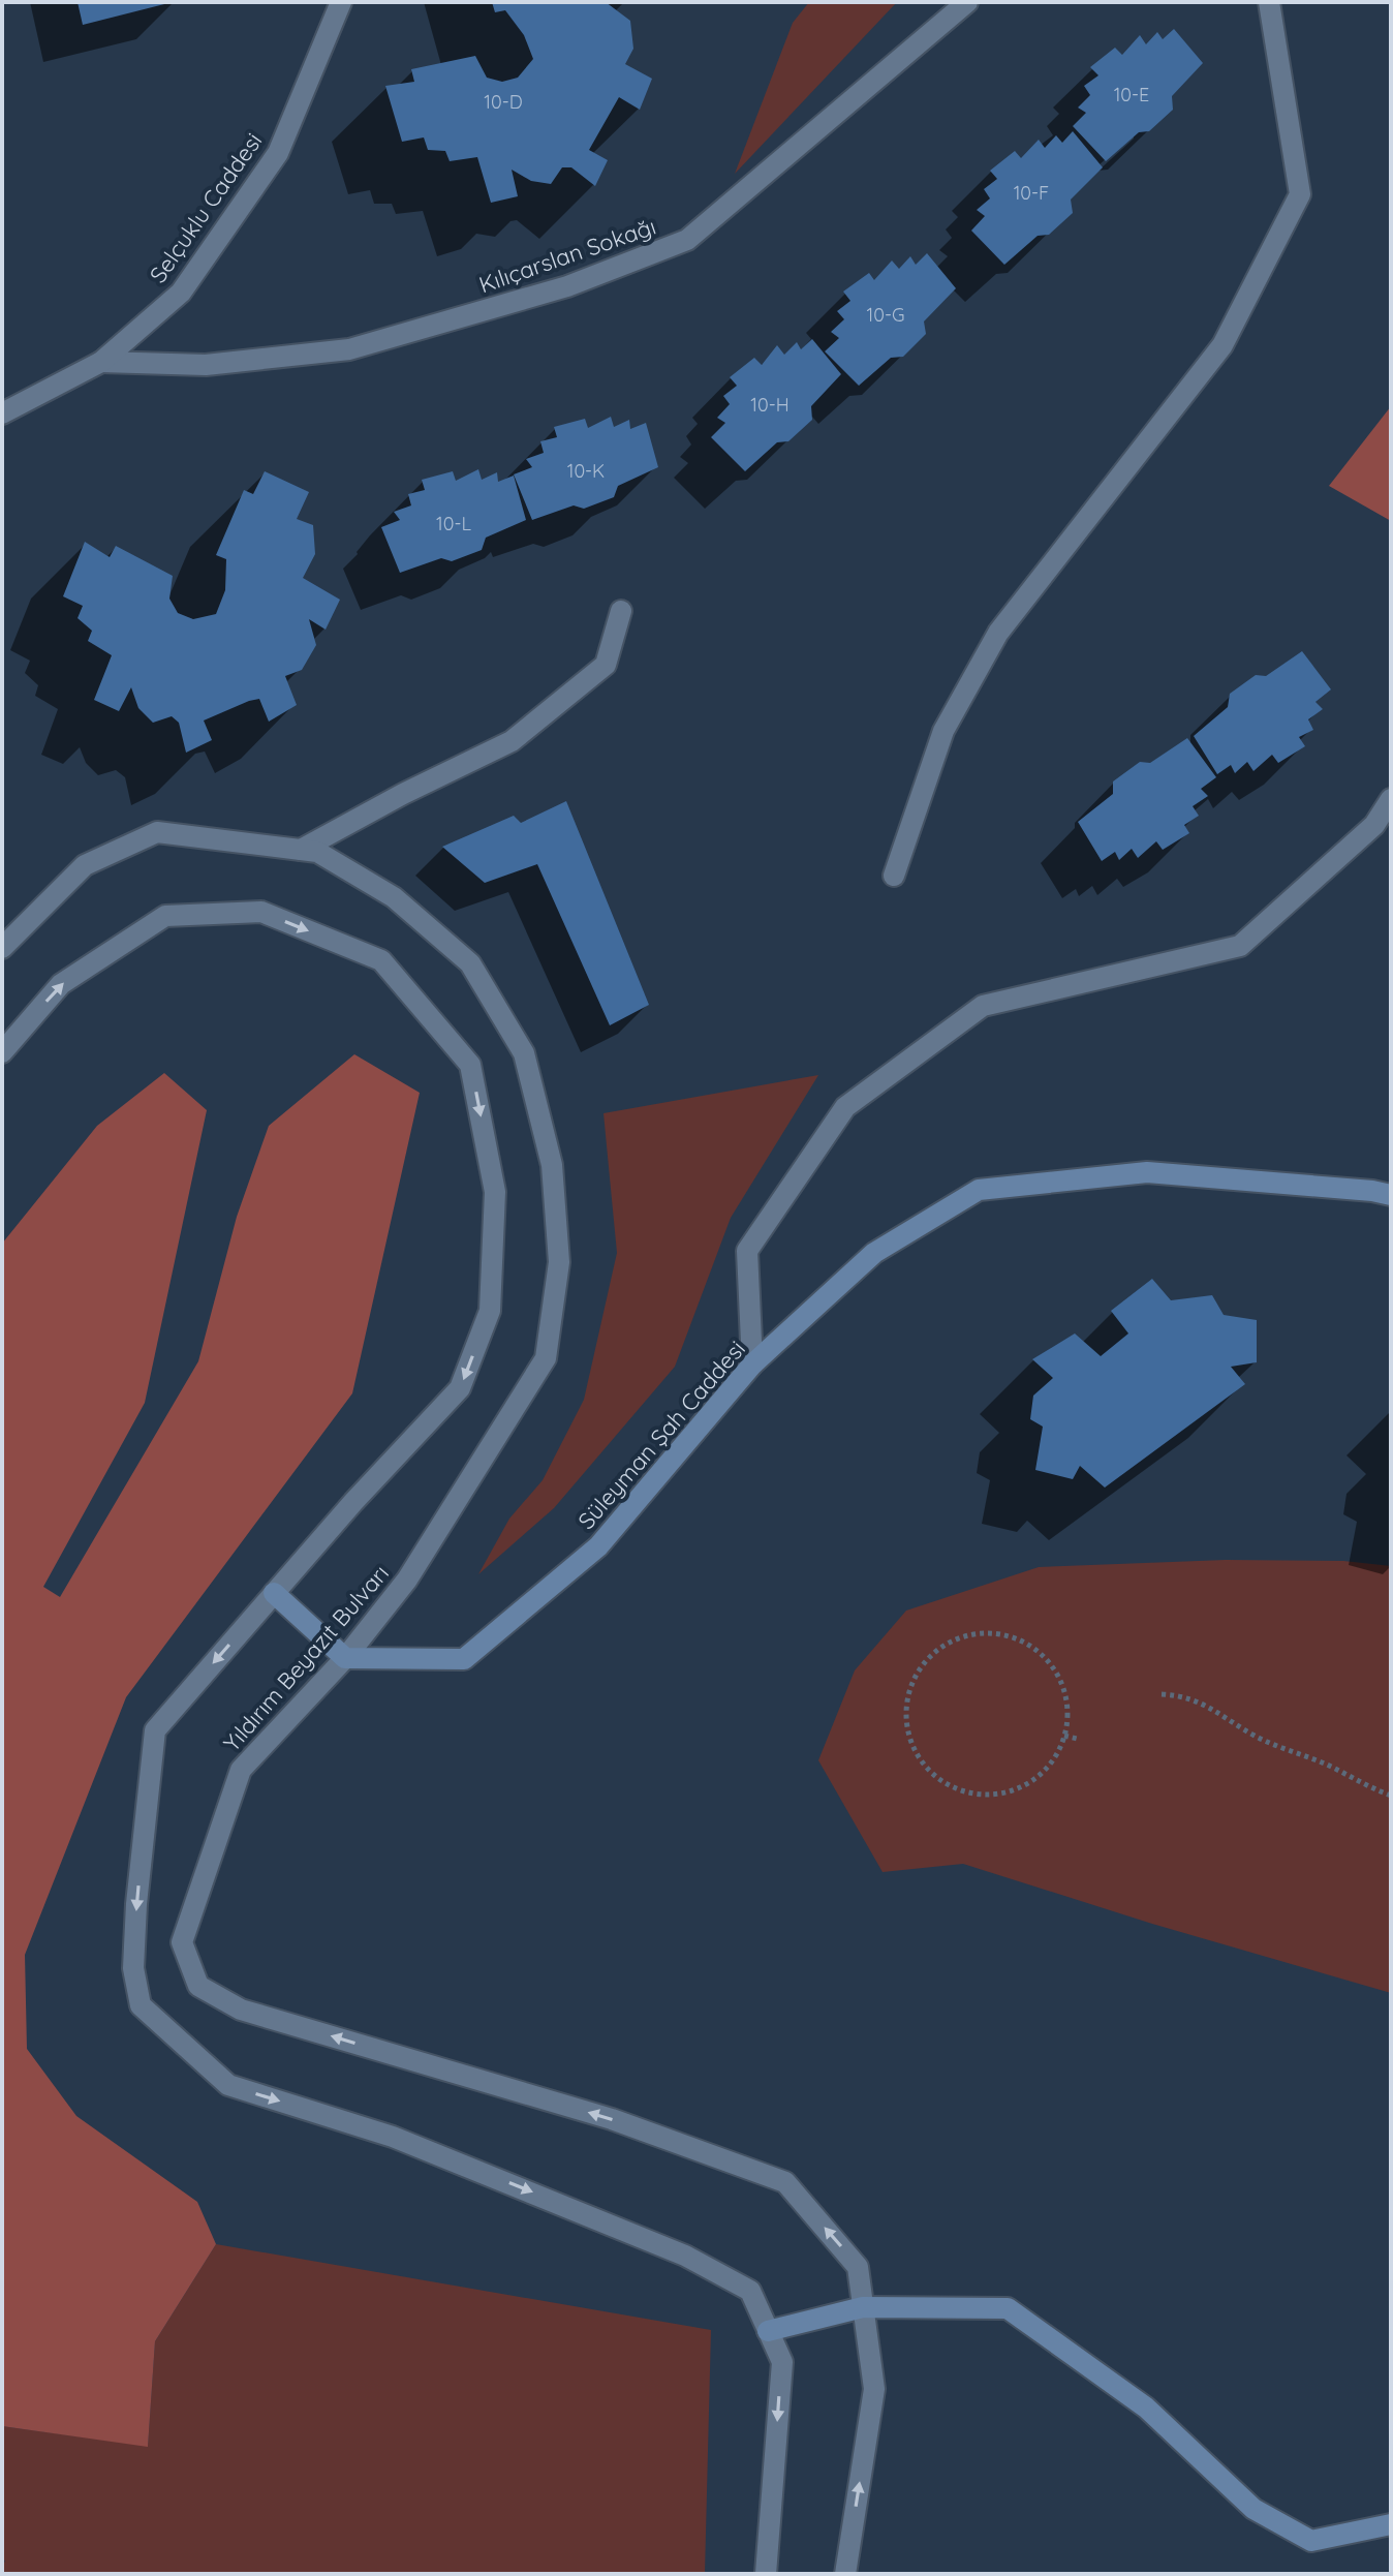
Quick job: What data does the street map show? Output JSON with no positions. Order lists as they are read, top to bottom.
{
  "streets": {
    "street": [
      "Selçuklu Caddesi",
      "Kılıçarslan Sokağı",
      "Süleyman Şah Caddesi",
      "Yıldırım Beyazıt Bulvarı"
    ]
  },
  "crossings": [
    ["Selçuklu Caddesi", "Kılıçarslan Sokağı"],
    ["Süleyman Şah Caddesi", "Yıldırım Beyazıt Bulvarı"]
  ],
  "house_numbers": [
    "10-E",
    "10-D",
    "10-F",
    "10-G",
    "10-H",
    "10-K",
    "10-L"
  ]
}
